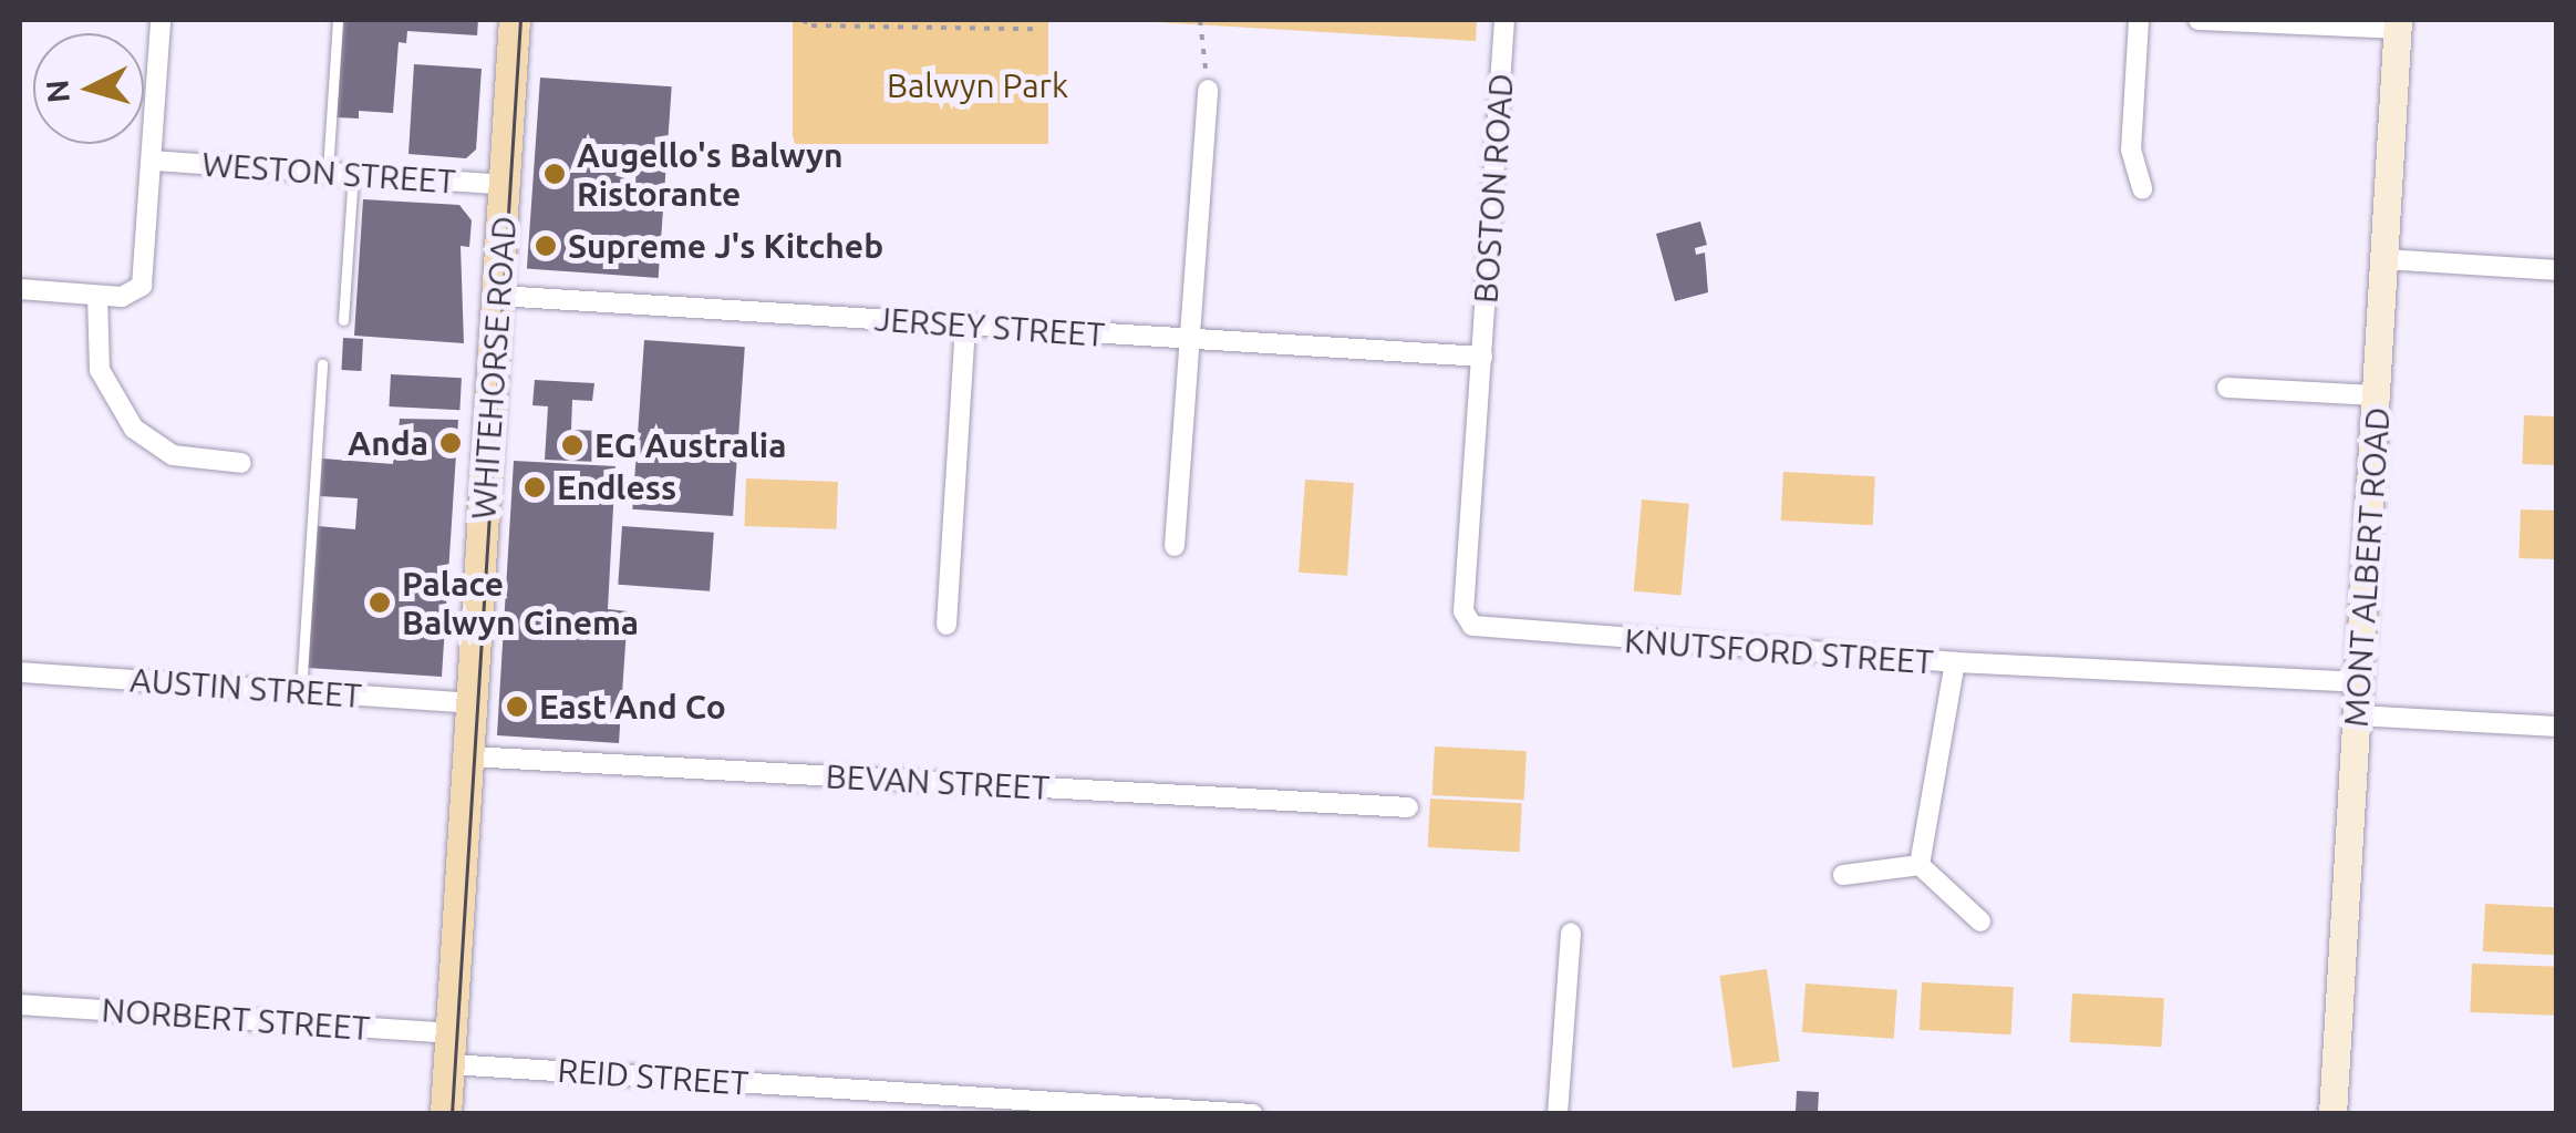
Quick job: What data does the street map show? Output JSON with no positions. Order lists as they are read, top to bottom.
{
  "streets": {
    "main road": ["WHITEHORSE ROAD", "MONT ALBERT ROAD"],
    "street": [
      "WESTON STREET",
      "BOSTON ROAD",
      "JERSEY STREET",
      "KNUTSFORD STREET",
      "AUSTIN STREET",
      "BEVAN STREET",
      "NORBERT STREET",
      "REID STREET"
    ]
  },
  "crossings": [
    ["WESTON STREET", "WHITEHORSE ROAD"],
    ["BOSTON ROAD", "JERSEY STREET"],
    ["BOSTON ROAD", "KNUTSFORD STREET"],
    ["JERSEY STREET", "WHITEHORSE ROAD"],
    ["JERSEY STREET", "KNUTSFORD STREET"],
    ["WHITEHORSE ROAD", "AUSTIN STREET"],
    ["WHITEHORSE ROAD", "BEVAN STREET"],
    ["WHITEHORSE ROAD", "NORBERT STREET"],
    ["WHITEHORSE ROAD", "REID STREET"],
    ["MONT ALBERT ROAD", "KNUTSFORD STREET"],
    ["NORBERT STREET", "REID STREET"]
  ],
  "parks": ["Balwyn Park"],
  "places": [
    "Augello's Balwyn Ristorante",
    "Supreme J's Kitcheb",
    "Anda",
    "EG Australia",
    "Endless",
    "Palace Balwyn Cinema",
    "East And Co"
  ],
  "north": "left"
}
